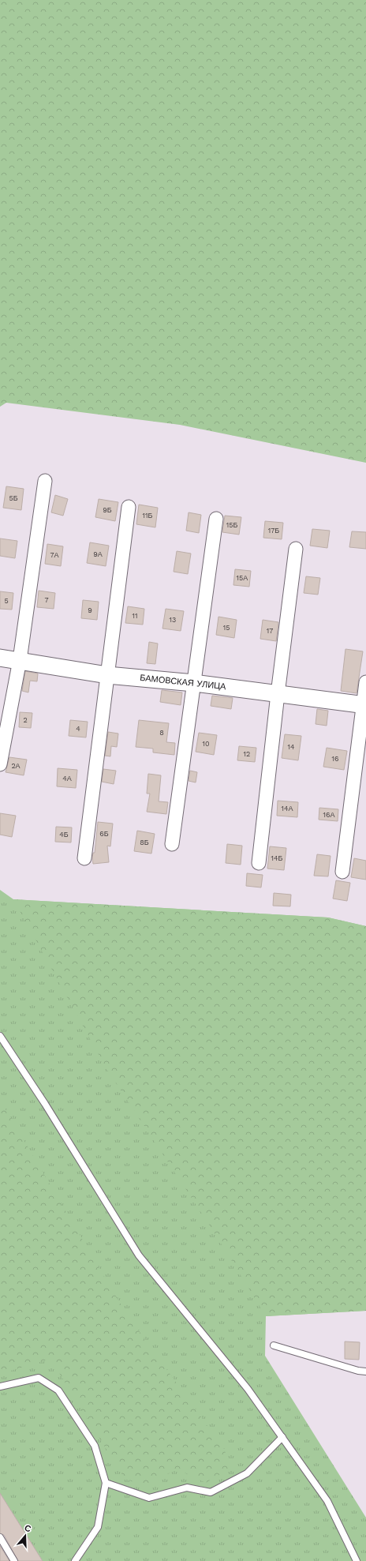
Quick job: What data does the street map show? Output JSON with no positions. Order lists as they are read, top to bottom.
{
  "streets": {
    "street": ["БАМОВСКАЯ УЛИЦА"]
  },
  "house_numbers": [
    "5Б",
    "9Б",
    "11Б",
    "15Б",
    "17Б",
    "9А",
    "7А",
    "15А",
    "7",
    "5",
    "9",
    "11",
    "13",
    "15",
    "17",
    "2",
    "4",
    "8",
    "10",
    "14",
    "12",
    "16",
    "2А",
    "4А",
    "14А",
    "16А",
    "6Б",
    "4Б",
    "8Б",
    "14Б"
  ],
  "north": "top"
}
